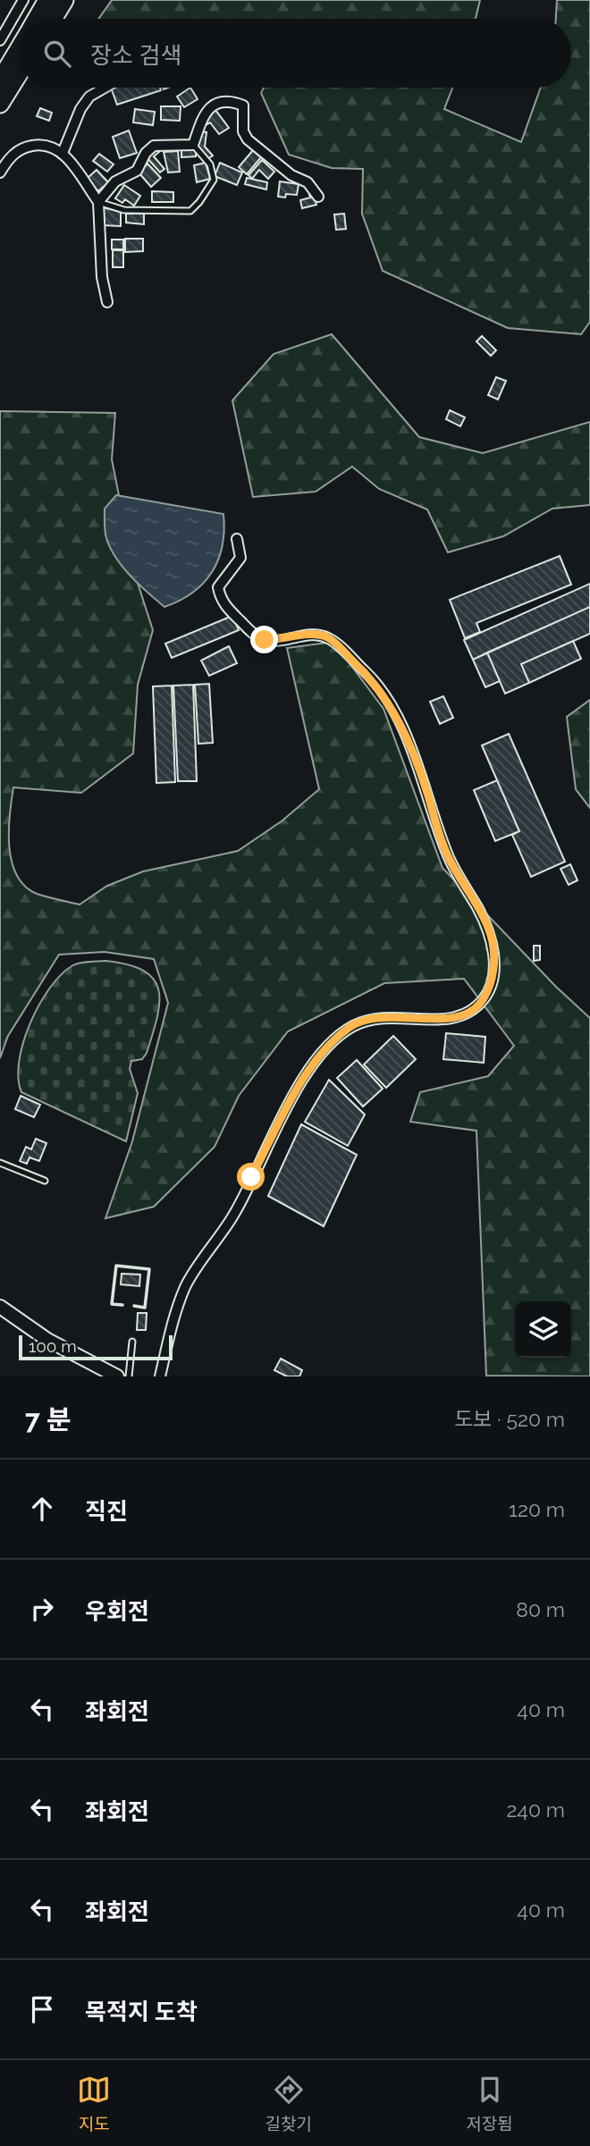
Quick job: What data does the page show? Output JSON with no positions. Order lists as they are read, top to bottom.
{
  "scale_bar": "100 m",
  "page": {
    "search": "장소 검색",
    "scale": "100 m",
    "heading": ["7 분", "도보 · 520 m"],
    "list": [
      ["직진", "120 m"],
      ["우회전", "80 m"],
      ["좌회전", "40 m"],
      ["좌회전", "240 m"],
      ["좌회전", "40 m"],
      "목적지 도착"
    ],
    "nav": ["지도", "길찾기", "저장됨"]
  }
}
